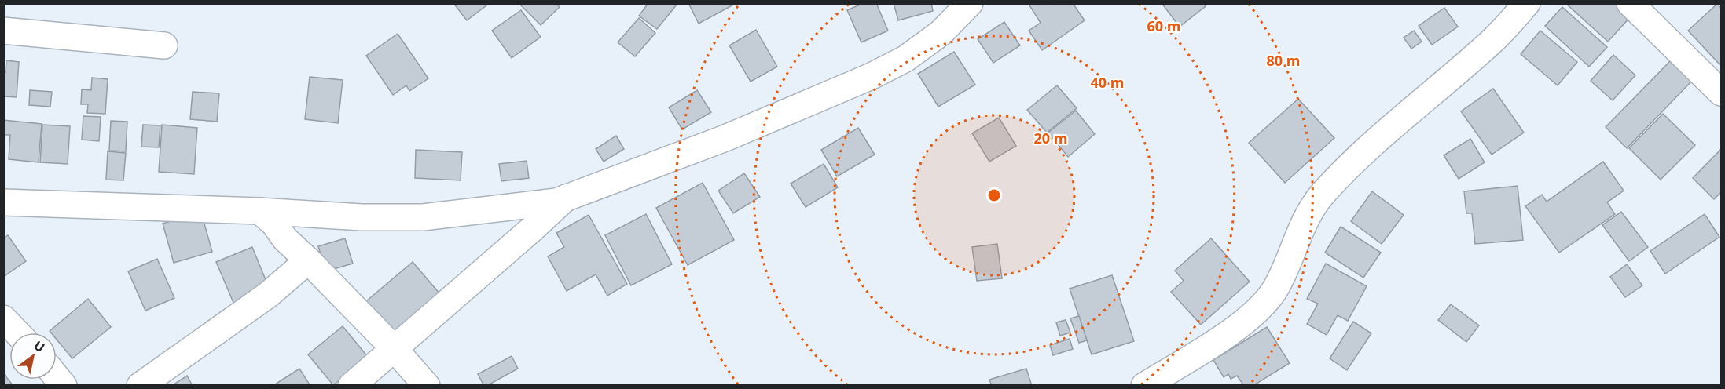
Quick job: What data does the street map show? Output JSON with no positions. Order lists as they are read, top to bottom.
{
  "north": "top right",
  "rings": [
    "60 m",
    "80 m",
    "40 m",
    "20 m"
  ]
}
